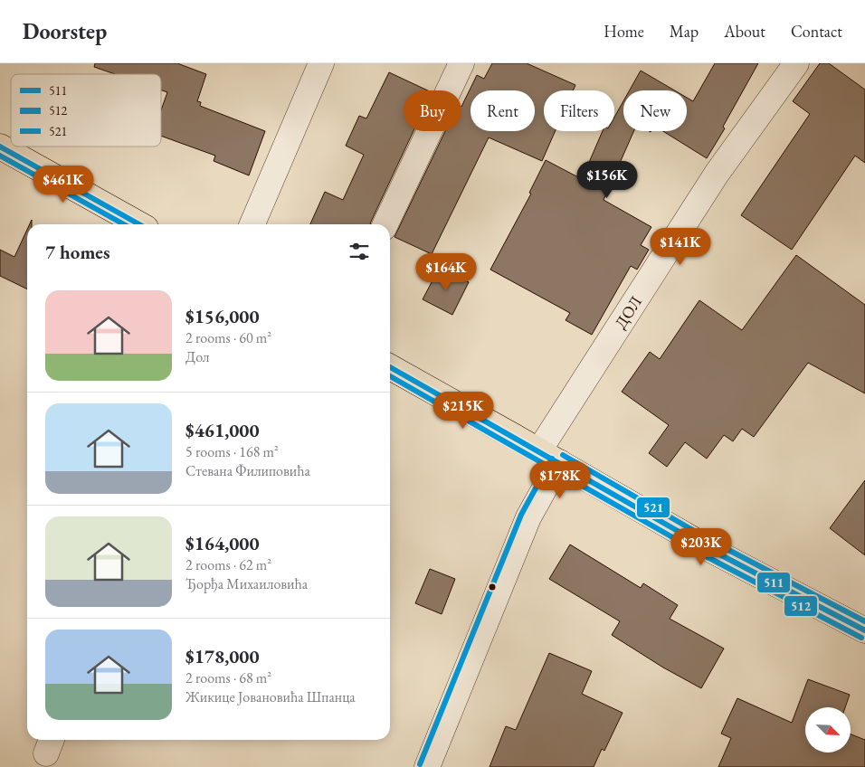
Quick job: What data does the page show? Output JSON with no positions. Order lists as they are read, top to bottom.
{
  "streets": {
    "street": ["ДОЛ"]
  },
  "lines": ["transit line 511", "transit line 512", "transit line 521"],
  "legend": ["511", "512", "521"],
  "north": "bottom right",
  "page": {
    "header": "Doorstep",
    "nav": [
      "Home",
      "Map",
      "About",
      "Contact"
    ],
    "chip": [
      "Buy",
      "Rent",
      "Filters",
      "New"
    ],
    "price": [
      "$156K",
      "$461K",
      "$141K",
      "$164K",
      "$215K",
      "$178K",
      "$203K"
    ],
    "heading": "7 homes",
    "list": [
      {
        "name": "$156,000",
        "note": "2 rooms · 60 m² · Дол"
      },
      {
        "name": "$461,000",
        "note": "5 rooms · 168 m² · Стевана Филиповића"
      },
      {
        "name": "$164,000",
        "note": "2 rooms · 62 m² · Ђорђа Михаиловића"
      },
      {
        "name": "$178,000",
        "note": "2 rooms · 68 m² · Жикице Јовановића Шпанца"
      }
    ]
  }
}
